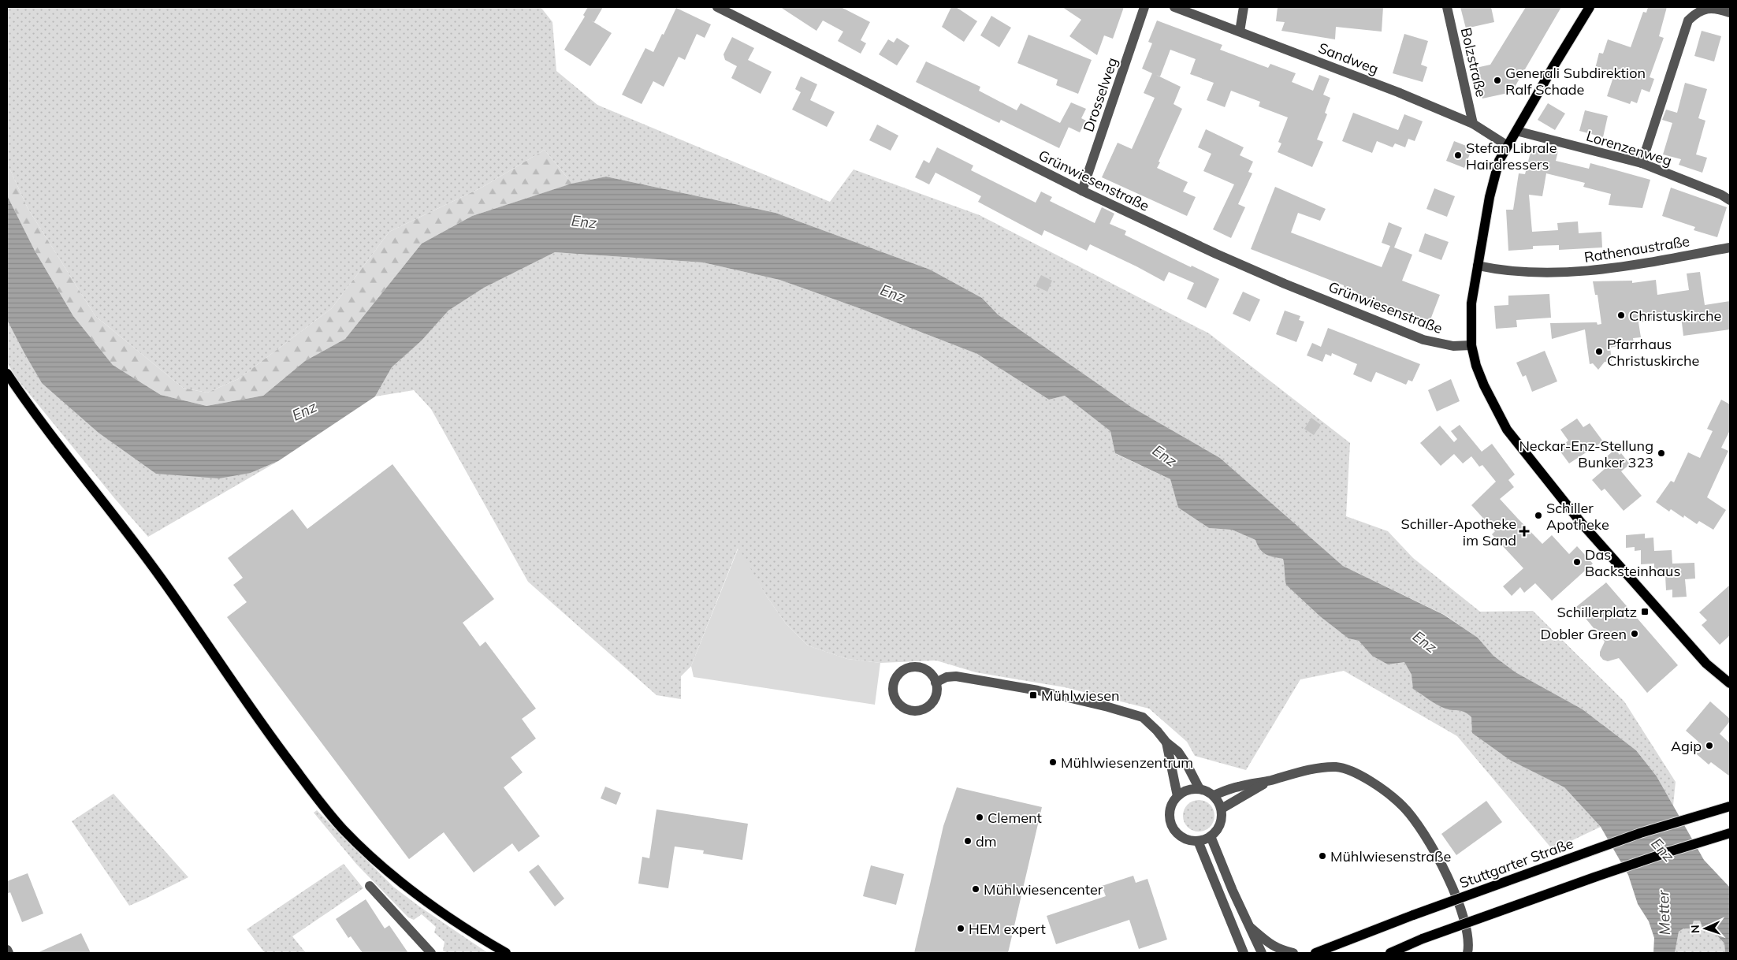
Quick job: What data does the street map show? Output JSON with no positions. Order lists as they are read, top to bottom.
{
  "streets": {
    "main road": ["Stuttgarter Straße"],
    "street": [
      "Sandweg",
      "Bolzstraße",
      "Drosselweg",
      "Lorenzenweg",
      "Grünwiesenstraße",
      "Rathenaustraße"
    ]
  },
  "crossings": [
    ["Sandweg", "Bolzstraße"],
    ["Drosselweg", "Grünwiesenstraße"]
  ],
  "water": ["Enz", "Metter"],
  "places": {
    "other": [
      "Generali Subdirektion Ralf Schade",
      "Stefan Librale Hairdressers",
      "Christuskirche",
      "Pfarrhaus Christuskirche",
      "Neckar-Enz-Stellung Bunker 323",
      "Schiller Apotheke",
      "Das Backsteinhaus",
      "Dobler Green",
      "Agip",
      "Mühlwiesenzentrum",
      "Clement",
      "dm",
      "Mühlwiesenstraße",
      "Mühlwiesencenter",
      "HEM expert"
    ],
    "health": ["Schiller-Apotheke im Sand"],
    "transit": ["Schillerplatz", "Mühlwiesen"]
  },
  "north": "left"
}
